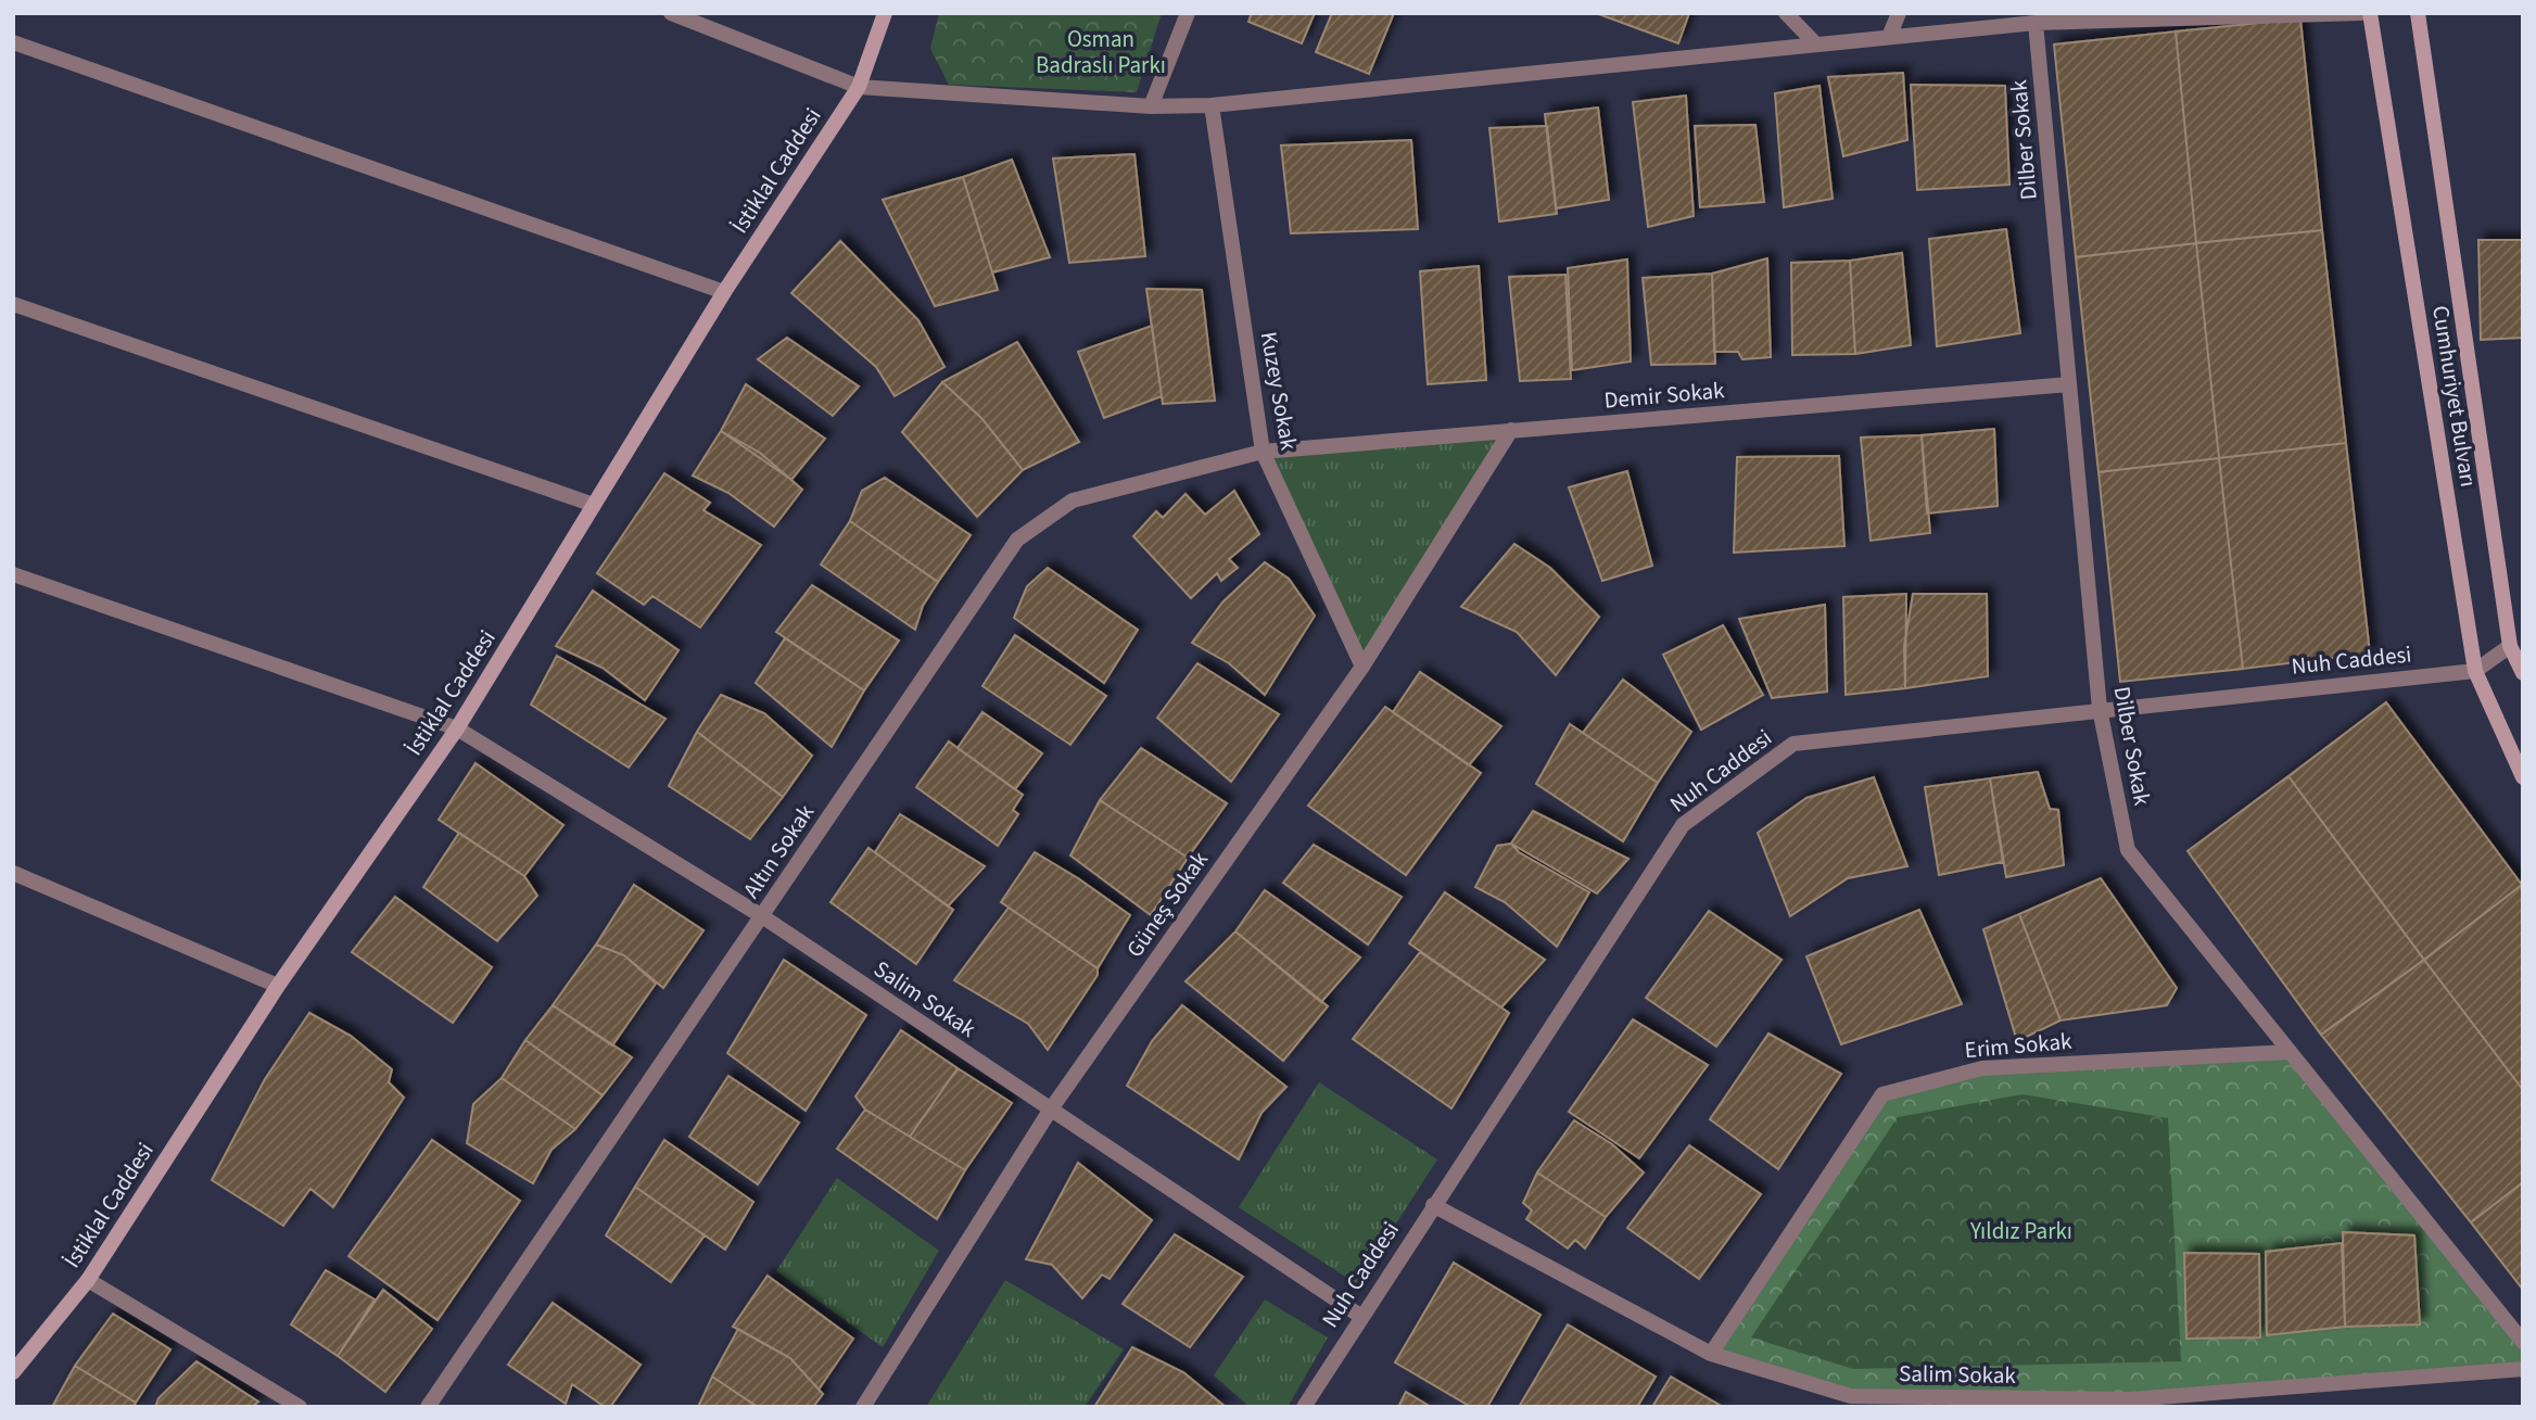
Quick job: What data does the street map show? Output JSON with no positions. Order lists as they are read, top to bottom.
{
  "streets": {
    "street": [
      "Dilber Sokak",
      "İstiklal Caddesi",
      "Kuzey Sokak",
      "Demir Sokak",
      "Cumhuriyet Bulvarı",
      "Nuh Caddesi",
      "Altın Sokak",
      "Güneş Sokak",
      "Salim Sokak",
      "Erim Sokak"
    ]
  },
  "crossings": [
    ["Dilber Sokak", "Demir Sokak"],
    ["Dilber Sokak", "Nuh Caddesi"],
    ["Dilber Sokak", "Erim Sokak"],
    ["İstiklal Caddesi", "Salim Sokak"],
    ["Kuzey Sokak", "Demir Sokak"],
    ["Kuzey Sokak", "Altın Sokak"],
    ["Kuzey Sokak", "Güneş Sokak"],
    ["Demir Sokak", "Altın Sokak"],
    ["Demir Sokak", "Güneş Sokak"],
    ["Cumhuriyet Bulvarı", "Nuh Caddesi"],
    ["Nuh Caddesi", "Salim Sokak"],
    ["Altın Sokak", "Salim Sokak"],
    ["Güneş Sokak", "Salim Sokak"],
    ["Salim Sokak", "Erim Sokak"]
  ],
  "parks": ["Osman Badraslı Parkı", "Yıldız Parkı"]
}
